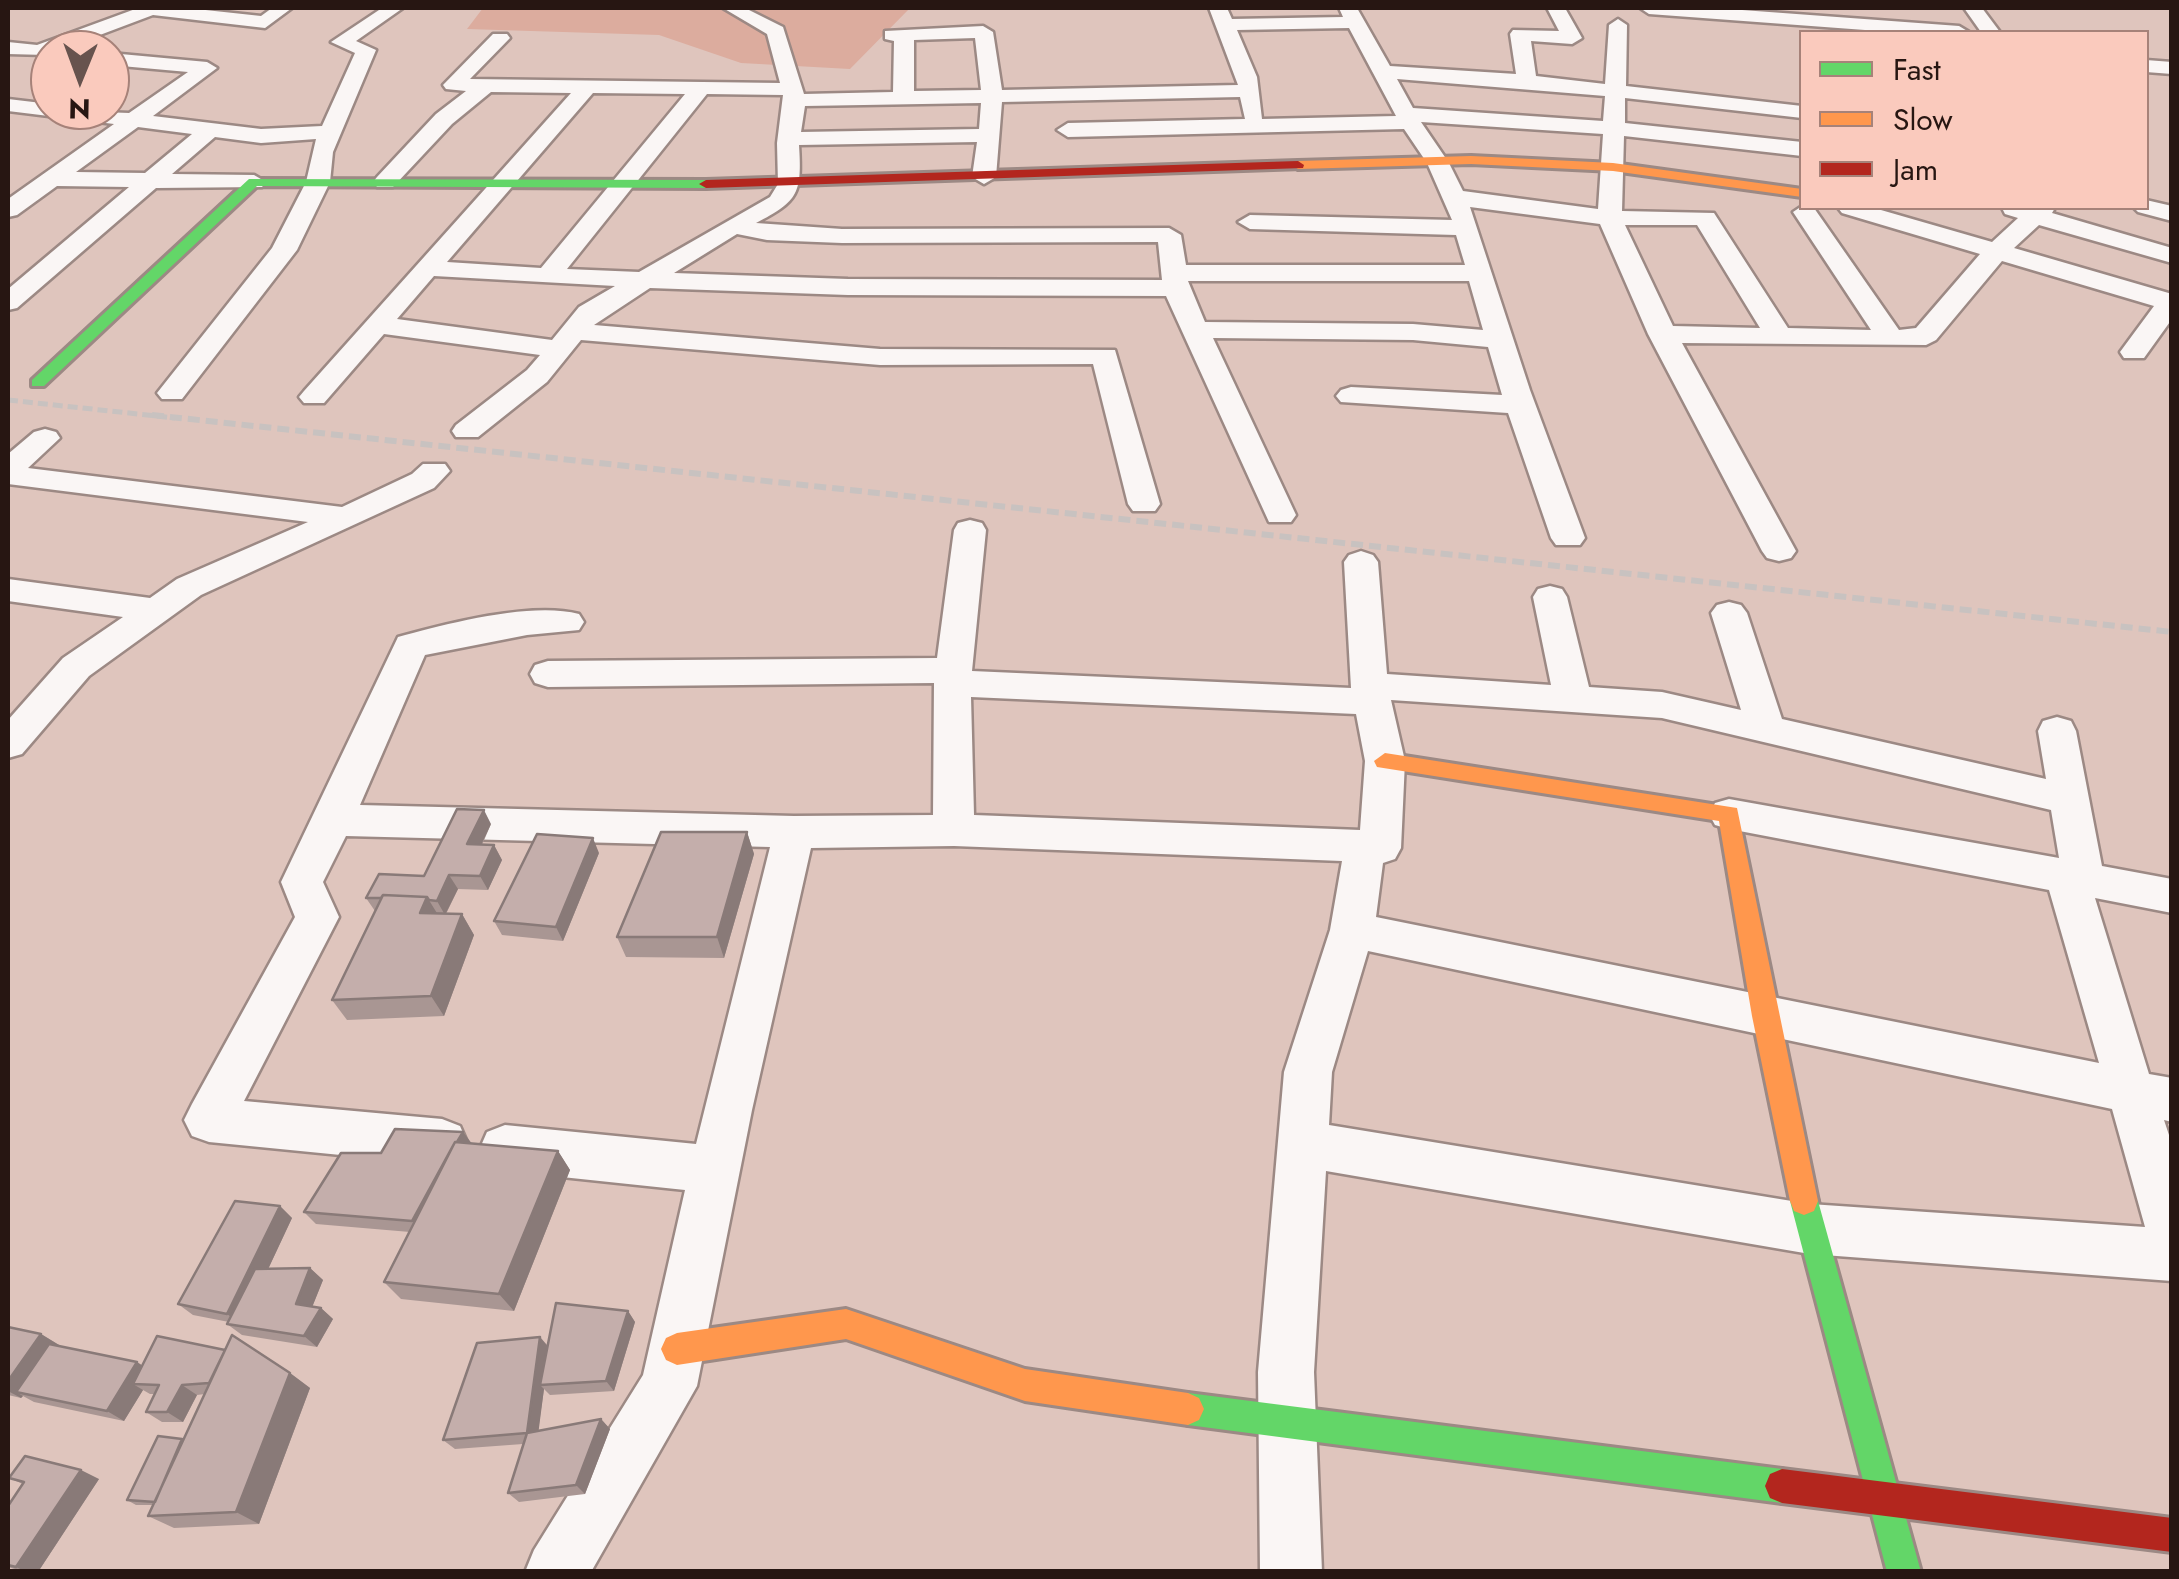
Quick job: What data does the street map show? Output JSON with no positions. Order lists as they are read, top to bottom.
{
  "legend": ["Fast", "Slow", "Jam"],
  "north": "bottom"
}
